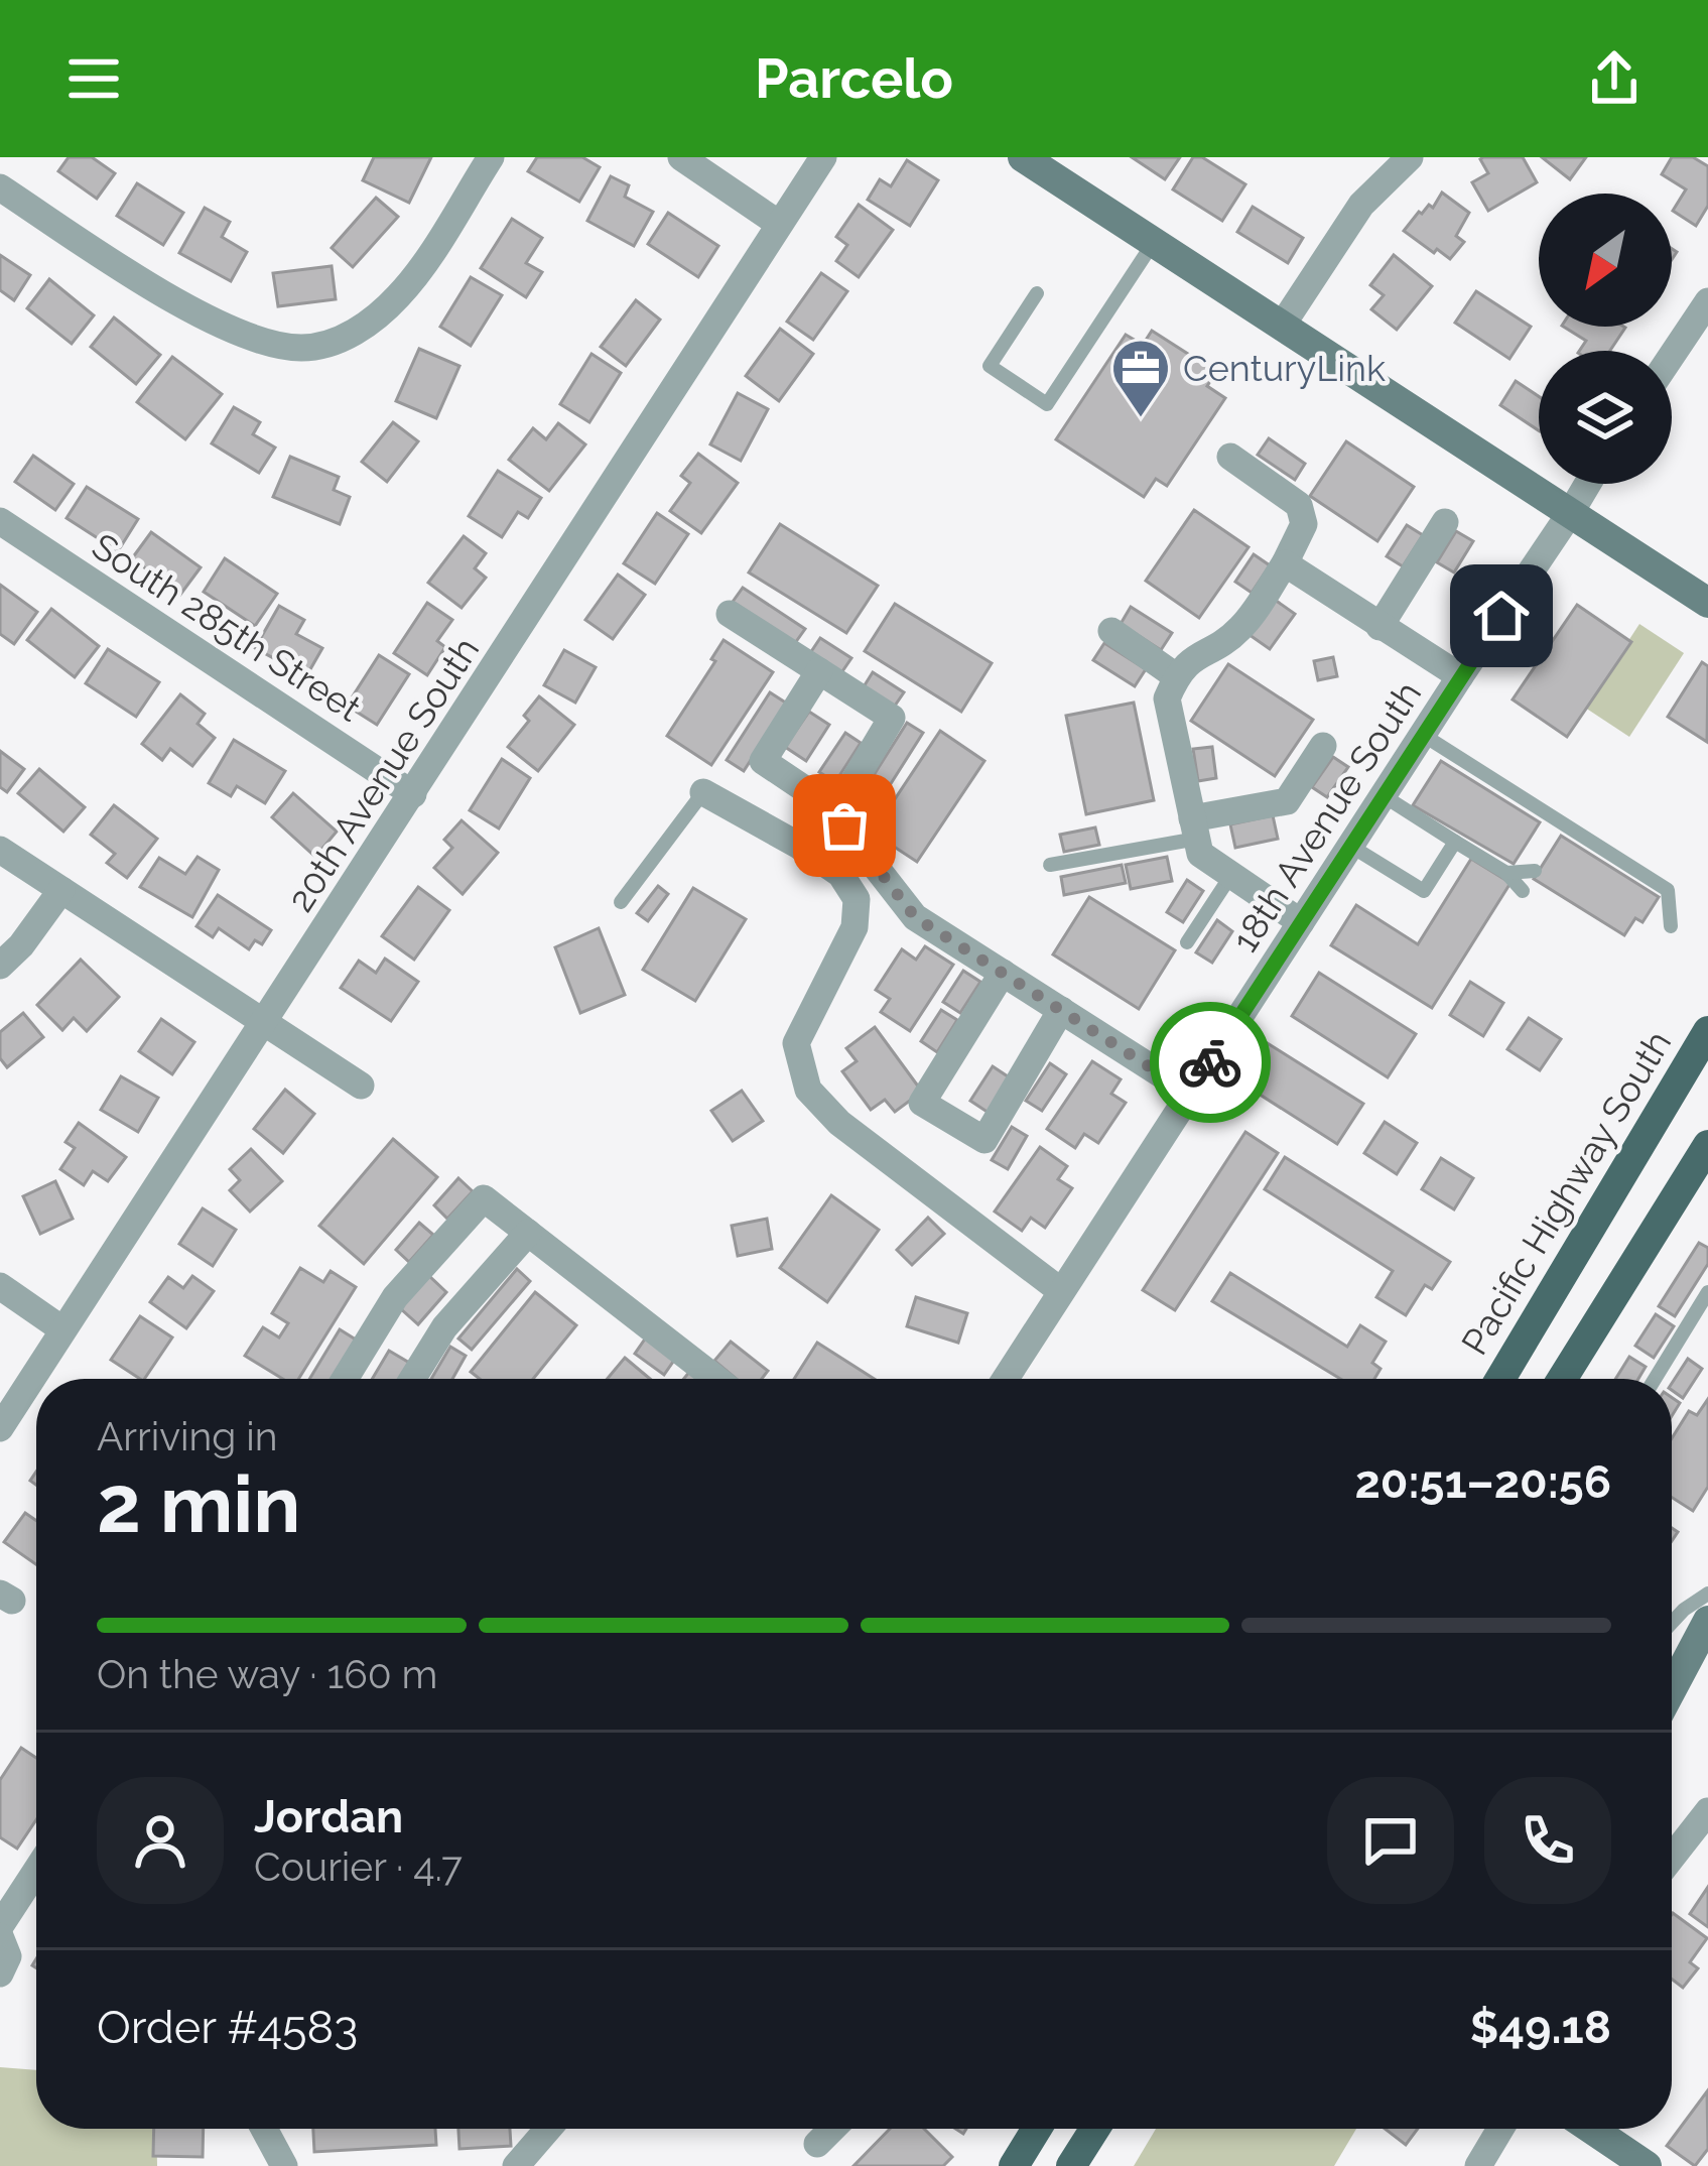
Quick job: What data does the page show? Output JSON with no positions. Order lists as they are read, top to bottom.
{
  "streets": {
    "main road": ["Pacific Highway South"],
    "street": ["South 285th Street", "20th Avenue South", "18th Avenue South"]
  },
  "crossings": [
    ["South 285th Street", "20th Avenue South"]
  ],
  "places": {
    "office": ["CenturyLink"]
  },
  "north": "bottom left",
  "page": {
    "header": "Parcelo",
    "heading": ["2 min", "Arriving in", "20:51–20:56"],
    "panel": [
      "Jordan",
      "Courier · 4.7",
      "Order #4583",
      "$49.18"
    ],
    "bar": "On the way · 160 m"
  }
}
